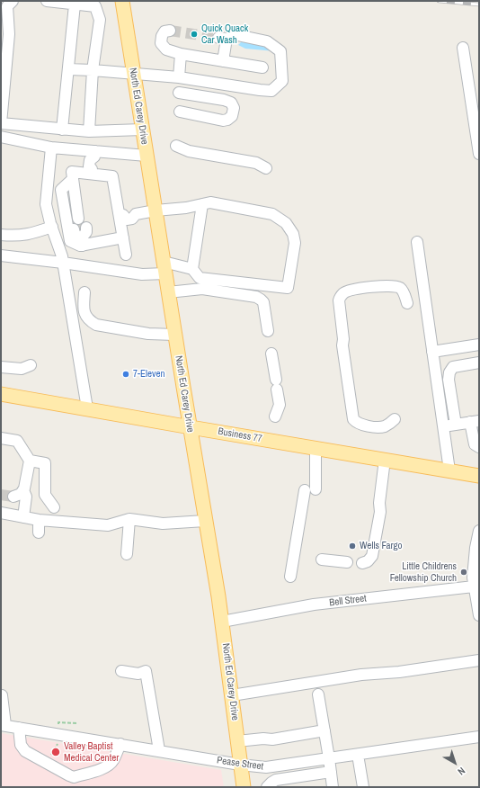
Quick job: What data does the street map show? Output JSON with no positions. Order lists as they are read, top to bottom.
{
  "streets": {
    "main road": ["North Ed Carey Drive", "Business 77"],
    "street": ["Bell Street", "Pease Street"]
  },
  "crossings": [
    ["North Ed Carey Drive", "Business 77"],
    ["North Ed Carey Drive", "Bell Street"],
    ["North Ed Carey Drive", "Pease Street"]
  ],
  "places": [
    "Quick Quack Car Wash",
    "7-Eleven",
    "Wells Fargo",
    "Little Childrens Fellowship Church",
    "Valley Baptist Medical Center"
  ],
  "north": "bottom right"
}
